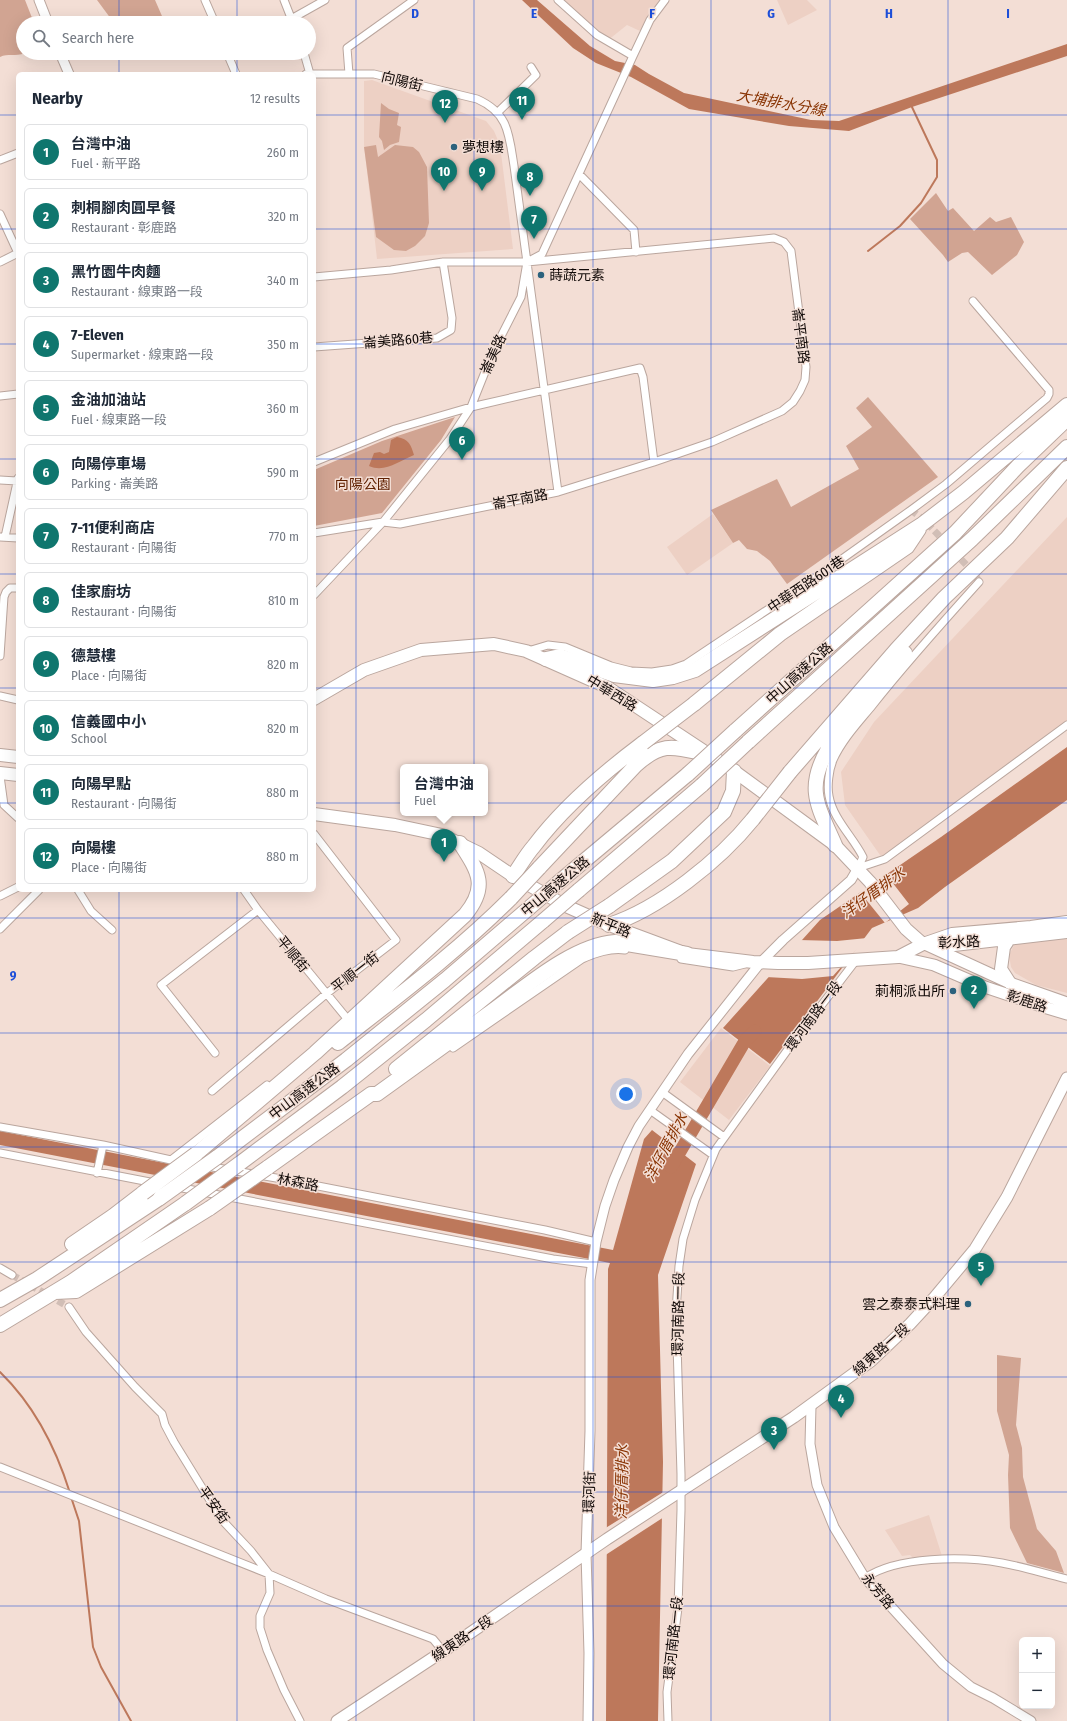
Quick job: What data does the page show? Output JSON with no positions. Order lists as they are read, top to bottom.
{
  "streets": {
    "highway": ["中山高速公路"],
    "main road": [
      "中華西路",
      "新平路",
      "彰水路",
      "彰鹿路",
      "線東路一段"
    ],
    "street": [
      "向陽街",
      "崙平南路",
      "崙美路60巷",
      "崙美路",
      "中華西路601巷",
      "平順街",
      "平順一街",
      "環河南路一段",
      "林森路",
      "環河街",
      "平安街",
      "永芳路"
    ]
  },
  "crossings": [
    ["崙平南路", "崙美路60巷"],
    ["崙平南路", "崙美路"],
    ["中華西路601巷", "中華西路"],
    ["中華西路", "新平路"],
    ["中華西路", "彰水路"],
    ["中華西路", "彰鹿路"],
    ["中華西路", "環河街"],
    ["新平路", "彰水路"],
    ["新平路", "彰鹿路"],
    ["新平路", "環河南路一段"],
    ["新平路", "環河街"],
    ["彰水路", "彰鹿路"],
    ["平順街", "平順一街"],
    ["環河南路一段", "線東路一段"],
    ["林森路", "環河街"],
    ["線東路一段", "環河街"],
    ["線東路一段", "永芳路"]
  ],
  "water": ["大埔排水分線", "洋仔厝排水"],
  "parks": ["向陽公園"],
  "places": [
    "夢想樓",
    "蒔蔬元素",
    "莿桐派出所",
    "雲之泰泰式料理"
  ],
  "page": {
    "search": "Search here",
    "heading": ["Nearby", "12 results"],
    "pins": [
      "11",
      "12",
      "9",
      "10",
      "8",
      "7",
      "6",
      "1",
      "2",
      "5",
      "4",
      "3"
    ],
    "list": [
      {
        "mark": "1",
        "name": "台灣中油",
        "note": "Fuel · 新平路",
        "value": "260 m"
      },
      {
        "mark": "2",
        "name": "刺桐腳肉圓早餐",
        "note": "Restaurant · 彰鹿路",
        "value": "320 m"
      },
      {
        "mark": "3",
        "name": "黑竹園牛肉麵",
        "note": "Restaurant · 線東路一段",
        "value": "340 m"
      },
      {
        "mark": "4",
        "name": "7-Eleven",
        "note": "Supermarket · 線東路一段",
        "value": "350 m"
      },
      {
        "mark": "5",
        "name": "金油加油站",
        "note": "Fuel · 線東路一段",
        "value": "360 m"
      },
      {
        "mark": "6",
        "name": "向陽停車場",
        "note": "Parking · 崙美路",
        "value": "590 m"
      },
      {
        "mark": "7",
        "name": "7-11便利商店",
        "note": "Restaurant · 向陽街",
        "value": "770 m"
      },
      {
        "mark": "8",
        "name": "佳家廚坊",
        "note": "Restaurant · 向陽街",
        "value": "810 m"
      },
      {
        "mark": "9",
        "name": "德慧樓",
        "note": "Place · 向陽街",
        "value": "820 m"
      },
      {
        "mark": "10",
        "name": "信義國中小",
        "note": "School",
        "value": "820 m"
      },
      {
        "mark": "11",
        "name": "向陽早點",
        "note": "Restaurant · 向陽街",
        "value": "880 m"
      },
      {
        "mark": "12",
        "name": "向陽樓",
        "note": "Place · 向陽街",
        "value": "880 m"
      }
    ],
    "popup": ["台灣中油", "Fuel"],
    "map_buttons": ["+", "−"]
  },
  "grid": {
    "columns": [
      "D",
      "E",
      "F",
      "G",
      "H",
      "I"
    ],
    "rows": ["9"]
  }
}
